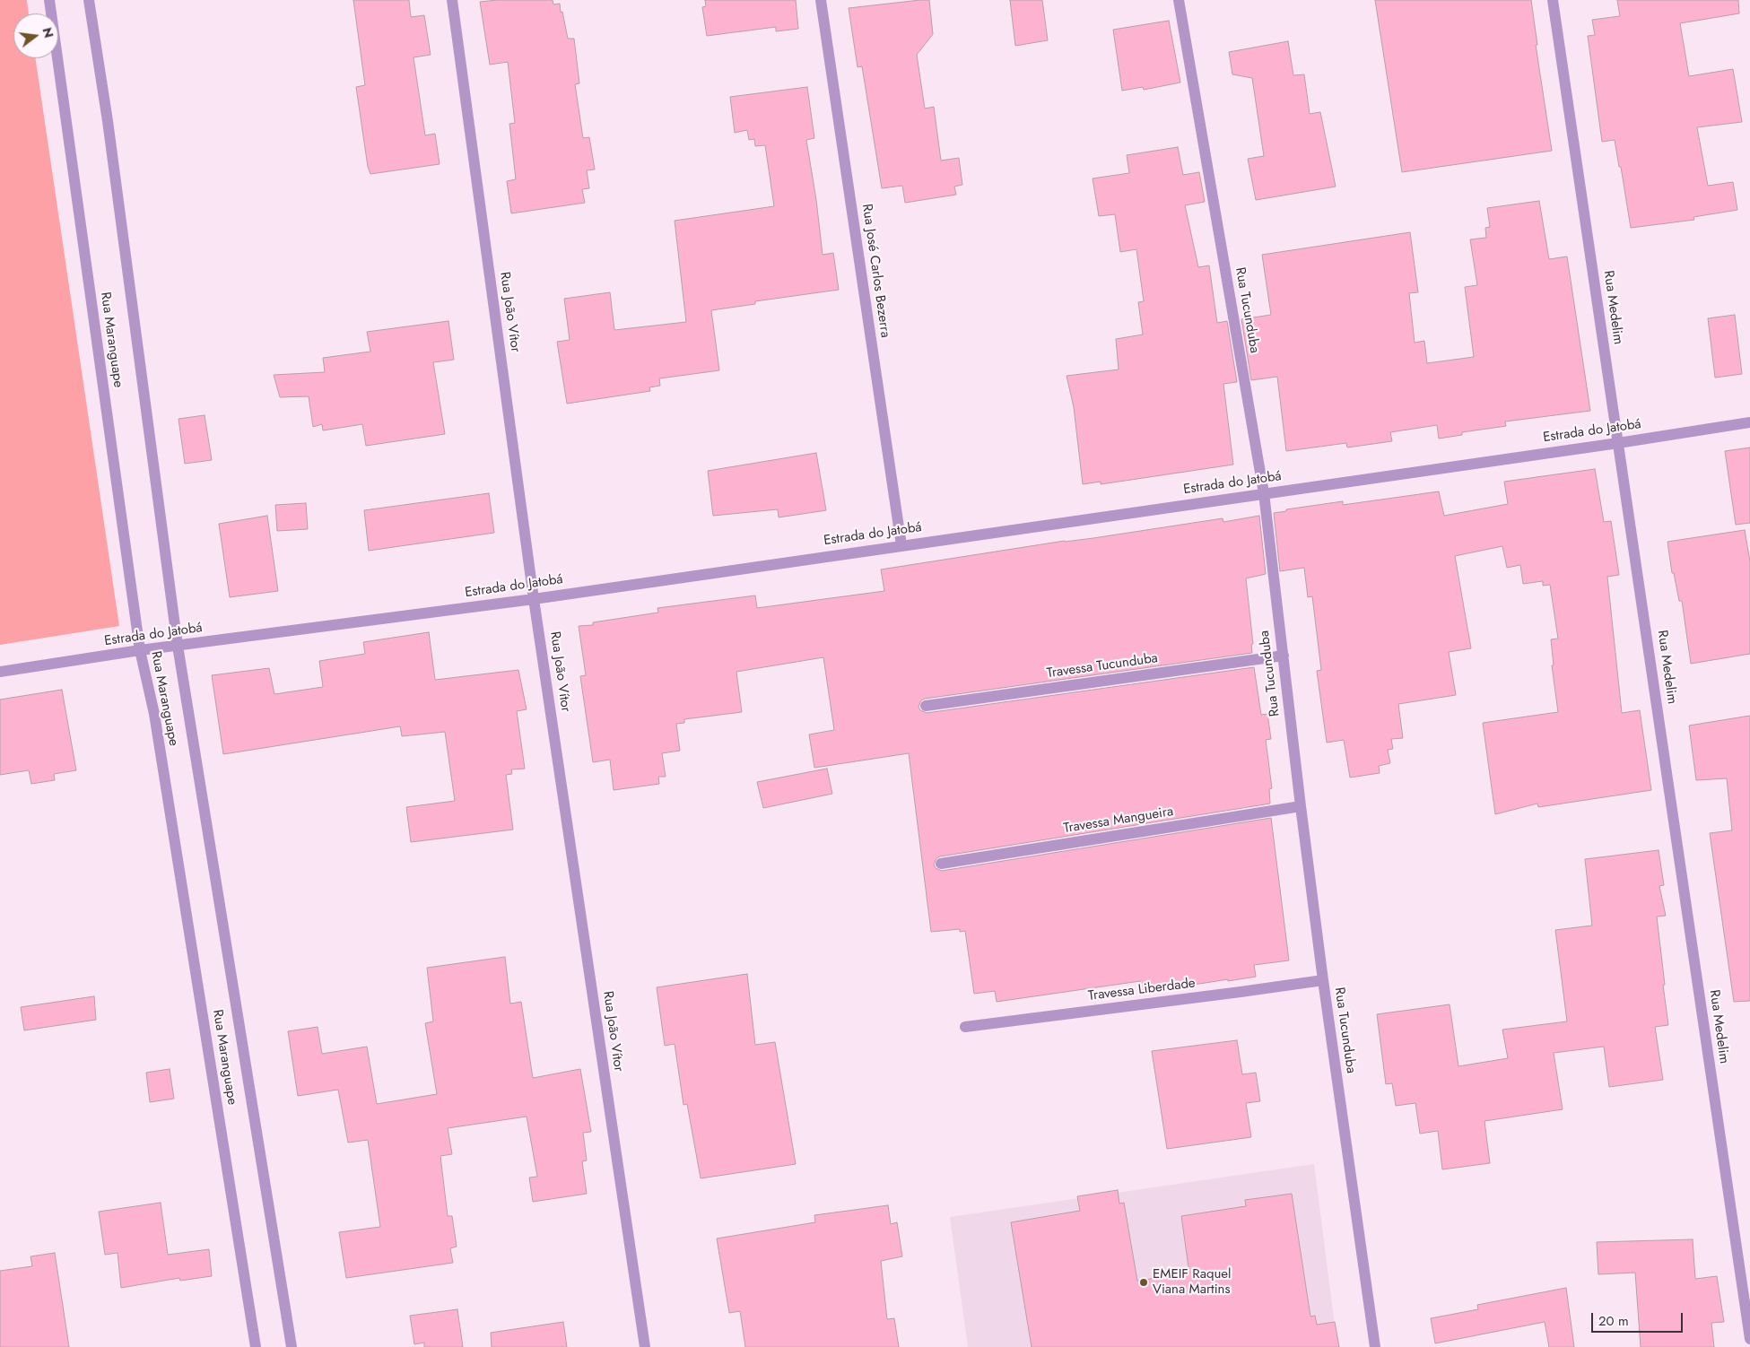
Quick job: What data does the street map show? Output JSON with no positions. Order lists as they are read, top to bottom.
{
  "streets": {
    "street": [
      "Rua José Carlos Bezerra",
      "Rua Medelim",
      "Rua Tucunduba",
      "Rua João Vítor",
      "Rua Maranguape",
      "Estrada do Jatobá",
      "Travessa Tucunduba",
      "Travessa Mangueira",
      "Travessa Liberdade"
    ]
  },
  "crossings": [
    ["Rua José Carlos Bezerra", "Estrada do Jatobá"],
    ["Rua Medelim", "Estrada do Jatobá"],
    ["Rua Tucunduba", "Estrada do Jatobá"],
    ["Rua Tucunduba", "Travessa Tucunduba"],
    ["Rua Tucunduba", "Travessa Mangueira"],
    ["Rua Tucunduba", "Travessa Liberdade"],
    ["Rua João Vítor", "Estrada do Jatobá"],
    ["Rua Maranguape", "Estrada do Jatobá"]
  ],
  "places": ["EMEIF Raquel Viana Martins"],
  "scale_bar": "20 m",
  "north": "right"
}
